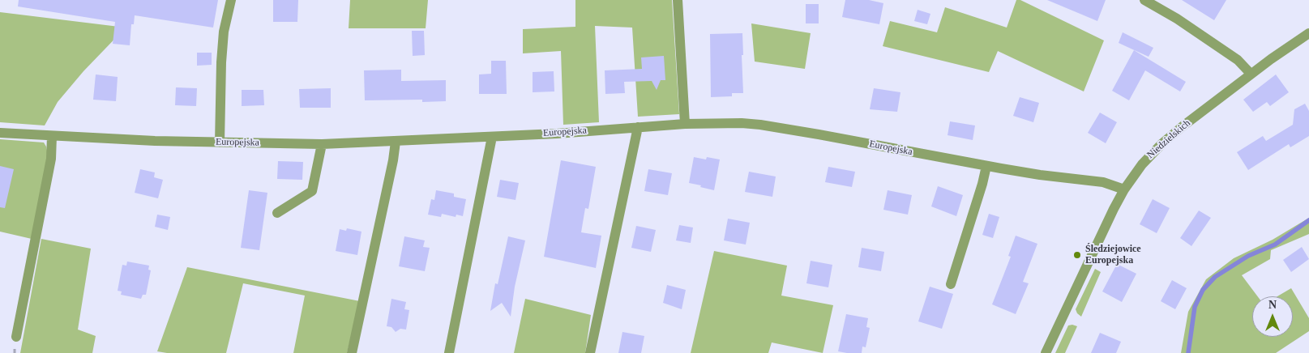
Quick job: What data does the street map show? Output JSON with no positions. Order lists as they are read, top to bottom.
{
  "streets": {
    "street": ["Europejska", "Niedzielskich"]
  },
  "crossings": [
    ["Europejska", "Niedzielskich"]
  ],
  "places": ["Śledziejowice Europejska"],
  "north": "top"
}
